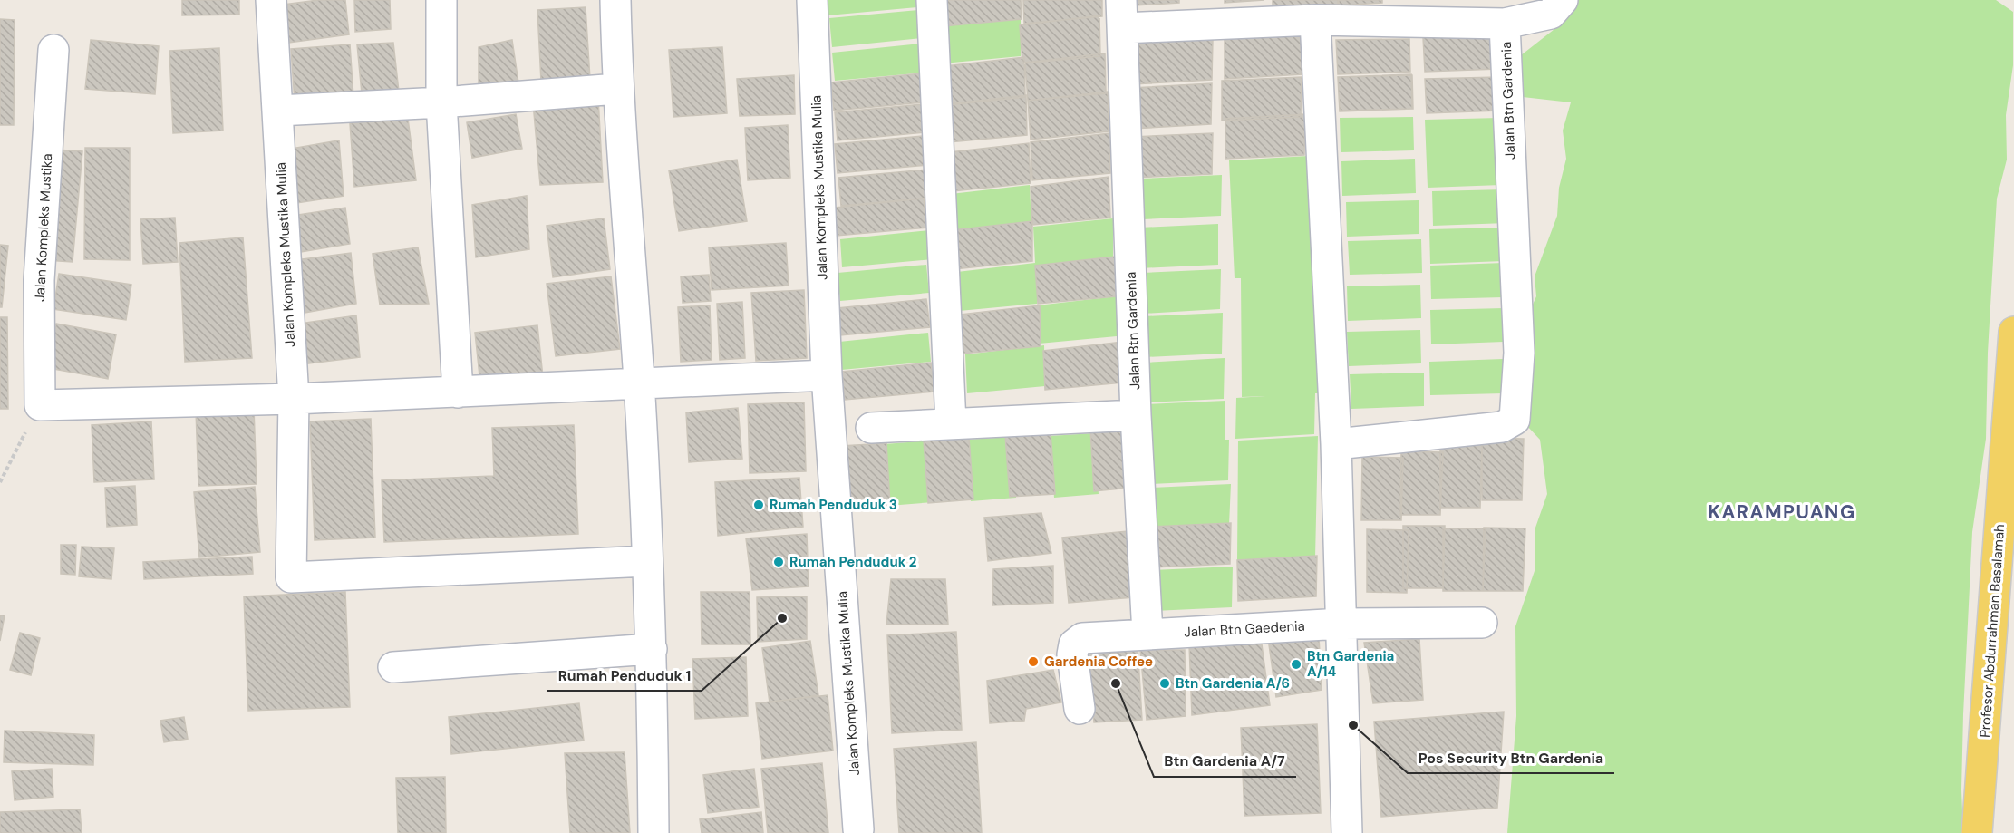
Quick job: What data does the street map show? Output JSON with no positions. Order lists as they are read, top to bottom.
{
  "streets": {
    "main road": ["Profesor Abdurrahman Basalamah"],
    "street": [
      "Jalan Btn Gardenia",
      "Jalan Kompleks Mustika Mulia",
      "Jalan Kompleks Mustika",
      "Jalan Btn Gaedenia"
    ]
  },
  "crossings": [
    ["Jalan Btn Gardenia", "Jalan Btn Gaedenia"]
  ],
  "districts": ["KARAMPUANG"],
  "places": [
    "Rumah Penduduk 3",
    "Rumah Penduduk 2",
    "Rumah Penduduk 1",
    "Gardenia Coffee",
    "Btn Gardenia A/14",
    "Btn Gardenia A/7",
    "Btn Gardenia A/6",
    "Pos Security Btn Gardenia"
  ]
}
